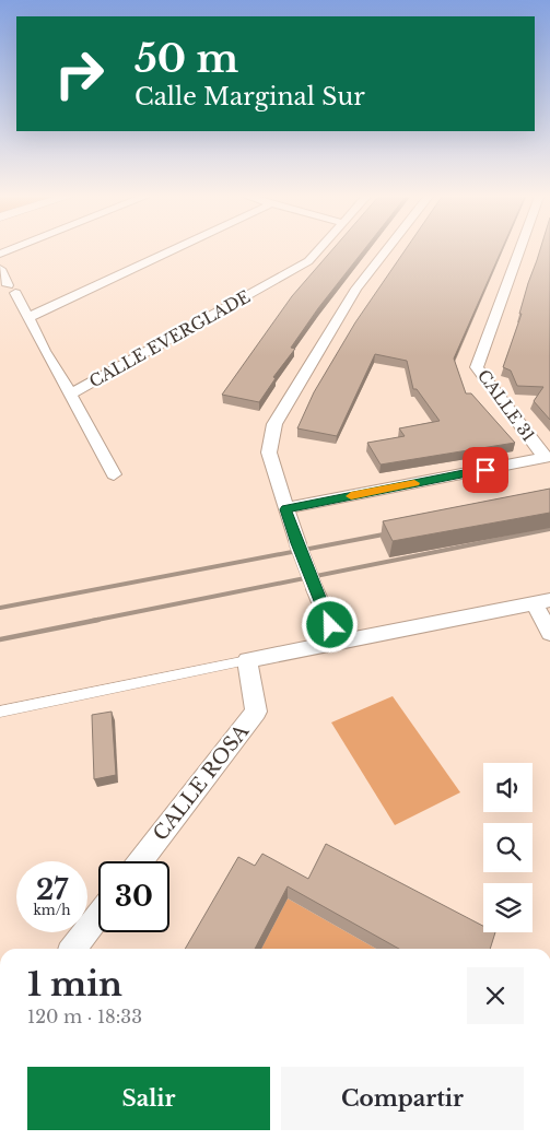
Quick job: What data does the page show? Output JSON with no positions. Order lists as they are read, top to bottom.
{
  "streets": {
    "street": ["CALLE EVERGLADE", "CALLE 31", "CALLE ROSA"]
  },
  "page": {
    "turn": ["50 m", "Calle Marginal Sur"],
    "speed": "27 km/h",
    "limit": "30",
    "heading": ["1 min", "120 m · 18:33"],
    "buttons": ["Salir", "Compartir"]
  }
}
